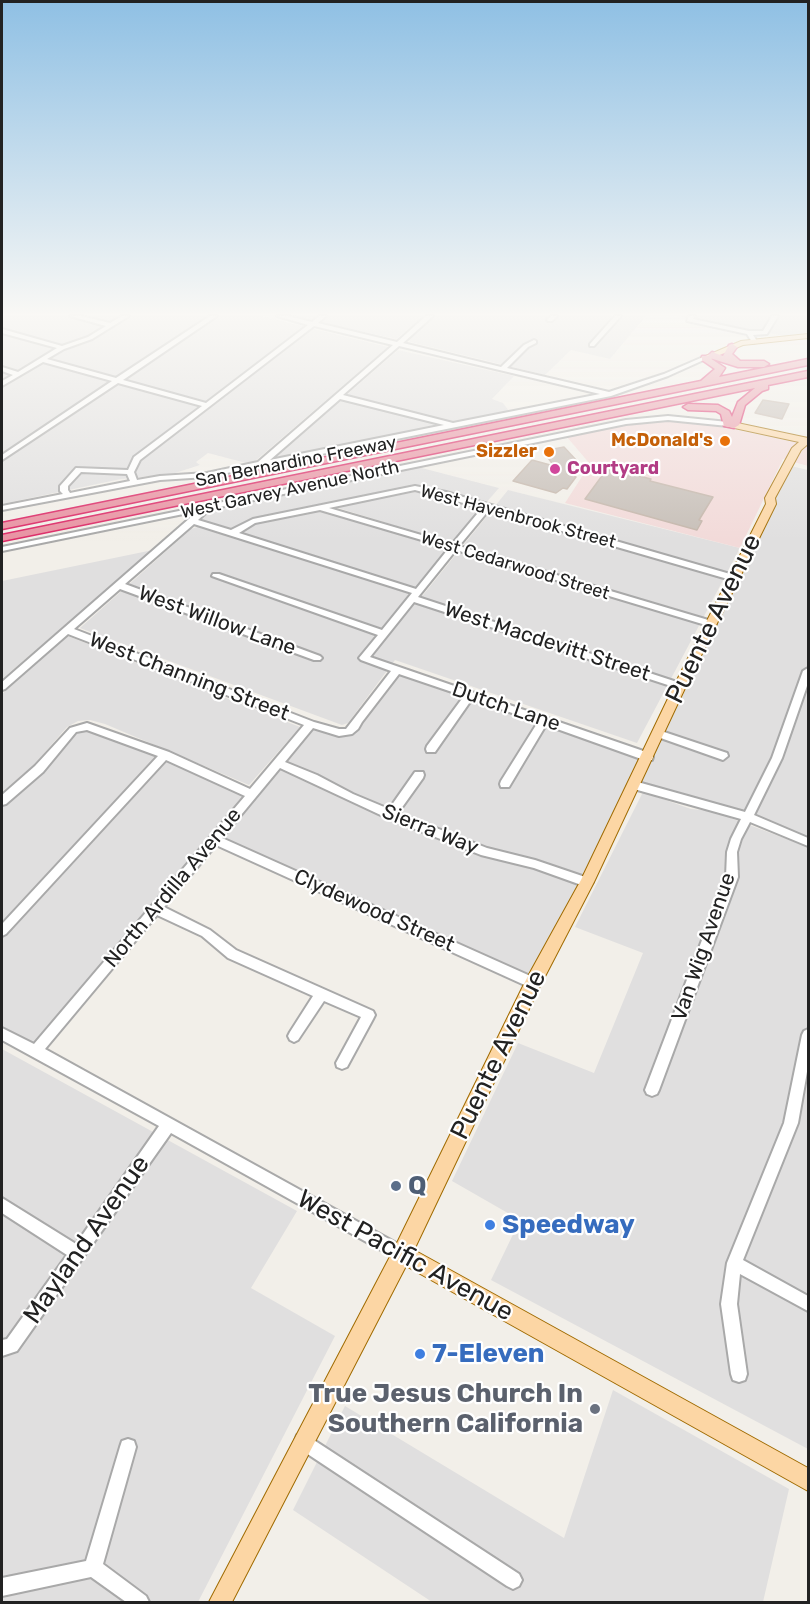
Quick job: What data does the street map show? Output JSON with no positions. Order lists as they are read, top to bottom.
{
  "streets": {
    "highway": ["San Bernardino Freeway"],
    "main road": ["Puente Avenue", "West Pacific Avenue"],
    "street": [
      "West Garvey Avenue North",
      "West Havenbrook Street",
      "West Cedarwood Street",
      "West Willow Lane",
      "West Macdevitt Street",
      "West Channing Street",
      "Dutch Lane",
      "Sierra Way",
      "North Ardilla Avenue",
      "Clydewood Street",
      "Van Wig Avenue",
      "Mayland Avenue"
    ]
  },
  "crossings": [
    ["West Havenbrook Street", "West Cedarwood Street"],
    ["West Havenbrook Street", "Puente Avenue"],
    ["West Havenbrook Street", "West Macdevitt Street"],
    ["West Cedarwood Street", "Puente Avenue"],
    ["Puente Avenue", "West Macdevitt Street"],
    ["Puente Avenue", "Dutch Lane"],
    ["Puente Avenue", "Sierra Way"],
    ["Puente Avenue", "Clydewood Street"],
    ["Puente Avenue", "West Pacific Avenue"],
    ["West Channing Street", "Dutch Lane"],
    ["West Channing Street", "North Ardilla Avenue"],
    ["Sierra Way", "North Ardilla Avenue"],
    ["North Ardilla Avenue", "Clydewood Street"],
    ["North Ardilla Avenue", "West Pacific Avenue"],
    ["Mayland Avenue", "West Pacific Avenue"]
  ],
  "places": [
    "McDonald's",
    "Sizzler",
    "Courtyard",
    "Q",
    "Speedway",
    "7-Eleven",
    "True Jesus Church In Southern California"
  ]
}
